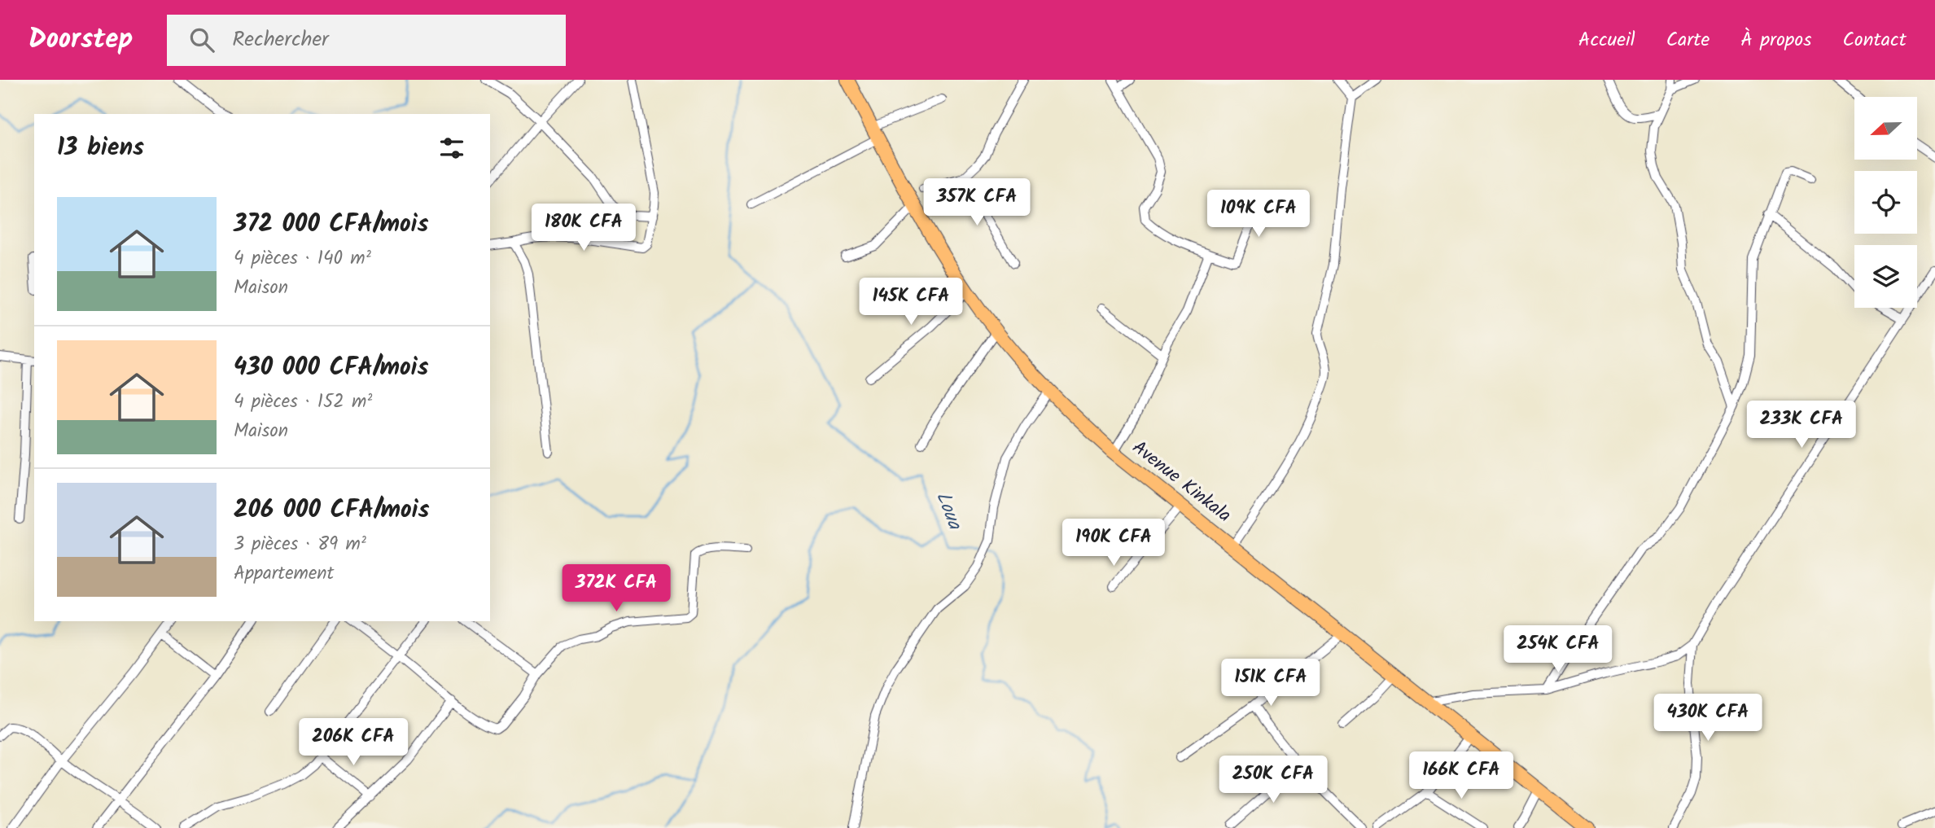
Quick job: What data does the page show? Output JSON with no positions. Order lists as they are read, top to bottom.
{
  "streets": {
    "main road": ["Avenue Kinkala"]
  },
  "water": ["Loua"],
  "north": "left",
  "page": {
    "header": "Doorstep",
    "search": "Rechercher",
    "nav": [
      "Accueil",
      "Carte",
      "À propos",
      "Contact"
    ],
    "heading": "13 biens",
    "price": [
      "357K CFA",
      "109K CFA",
      "180K CFA",
      "145K CFA",
      "233K CFA",
      "190K CFA",
      "372K CFA",
      "254K CFA",
      "151K CFA",
      "430K CFA",
      "206K CFA",
      "166K CFA",
      "250K CFA"
    ],
    "list": [
      {
        "name": "372 000 CFA/mois",
        "note": "4 pièces · 140 m² · Maison"
      },
      {
        "name": "430 000 CFA/mois",
        "note": "4 pièces · 152 m² · Maison"
      },
      {
        "name": "206 000 CFA/mois",
        "note": "3 pièces · 89 m² · Appartement"
      }
    ]
  }
}
